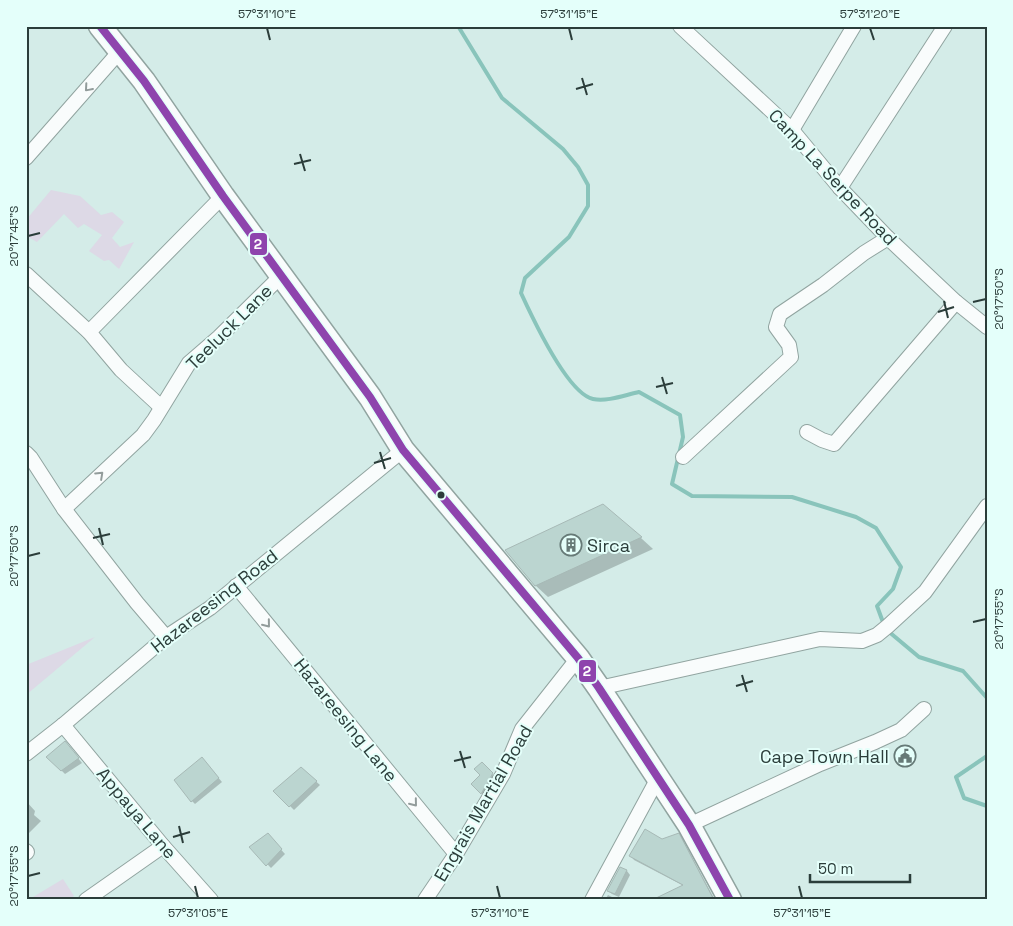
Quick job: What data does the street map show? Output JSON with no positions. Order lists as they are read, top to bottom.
{
  "streets": {
    "street": [
      "Camp La Serpe Road",
      "Teeluck Lane",
      "Hazareesing Road",
      "Hazareesing Lane",
      "Engrais Martial Road",
      "Appaya Lane"
    ]
  },
  "crossings": [
    ["Hazareesing Road", "Hazareesing Lane"],
    ["Hazareesing Road", "Appaya Lane"],
    ["Hazareesing Lane", "Engrais Martial Road"]
  ],
  "one_way": ["Teeluck Lane", "Hazareesing Lane"],
  "places": {
    "building": ["Sirca"],
    "public building": ["Cape Town Hall"]
  },
  "lines": ["transit line 2"],
  "scale_bar": "50 m",
  "coordinates": [
    "57°31'10\"E",
    "57°31'15\"E",
    "57°31'20\"E",
    "20°17'45\"S",
    "20°17'50\"S",
    "20°17'55\"S",
    "57°31'05\"E"
  ]
}
